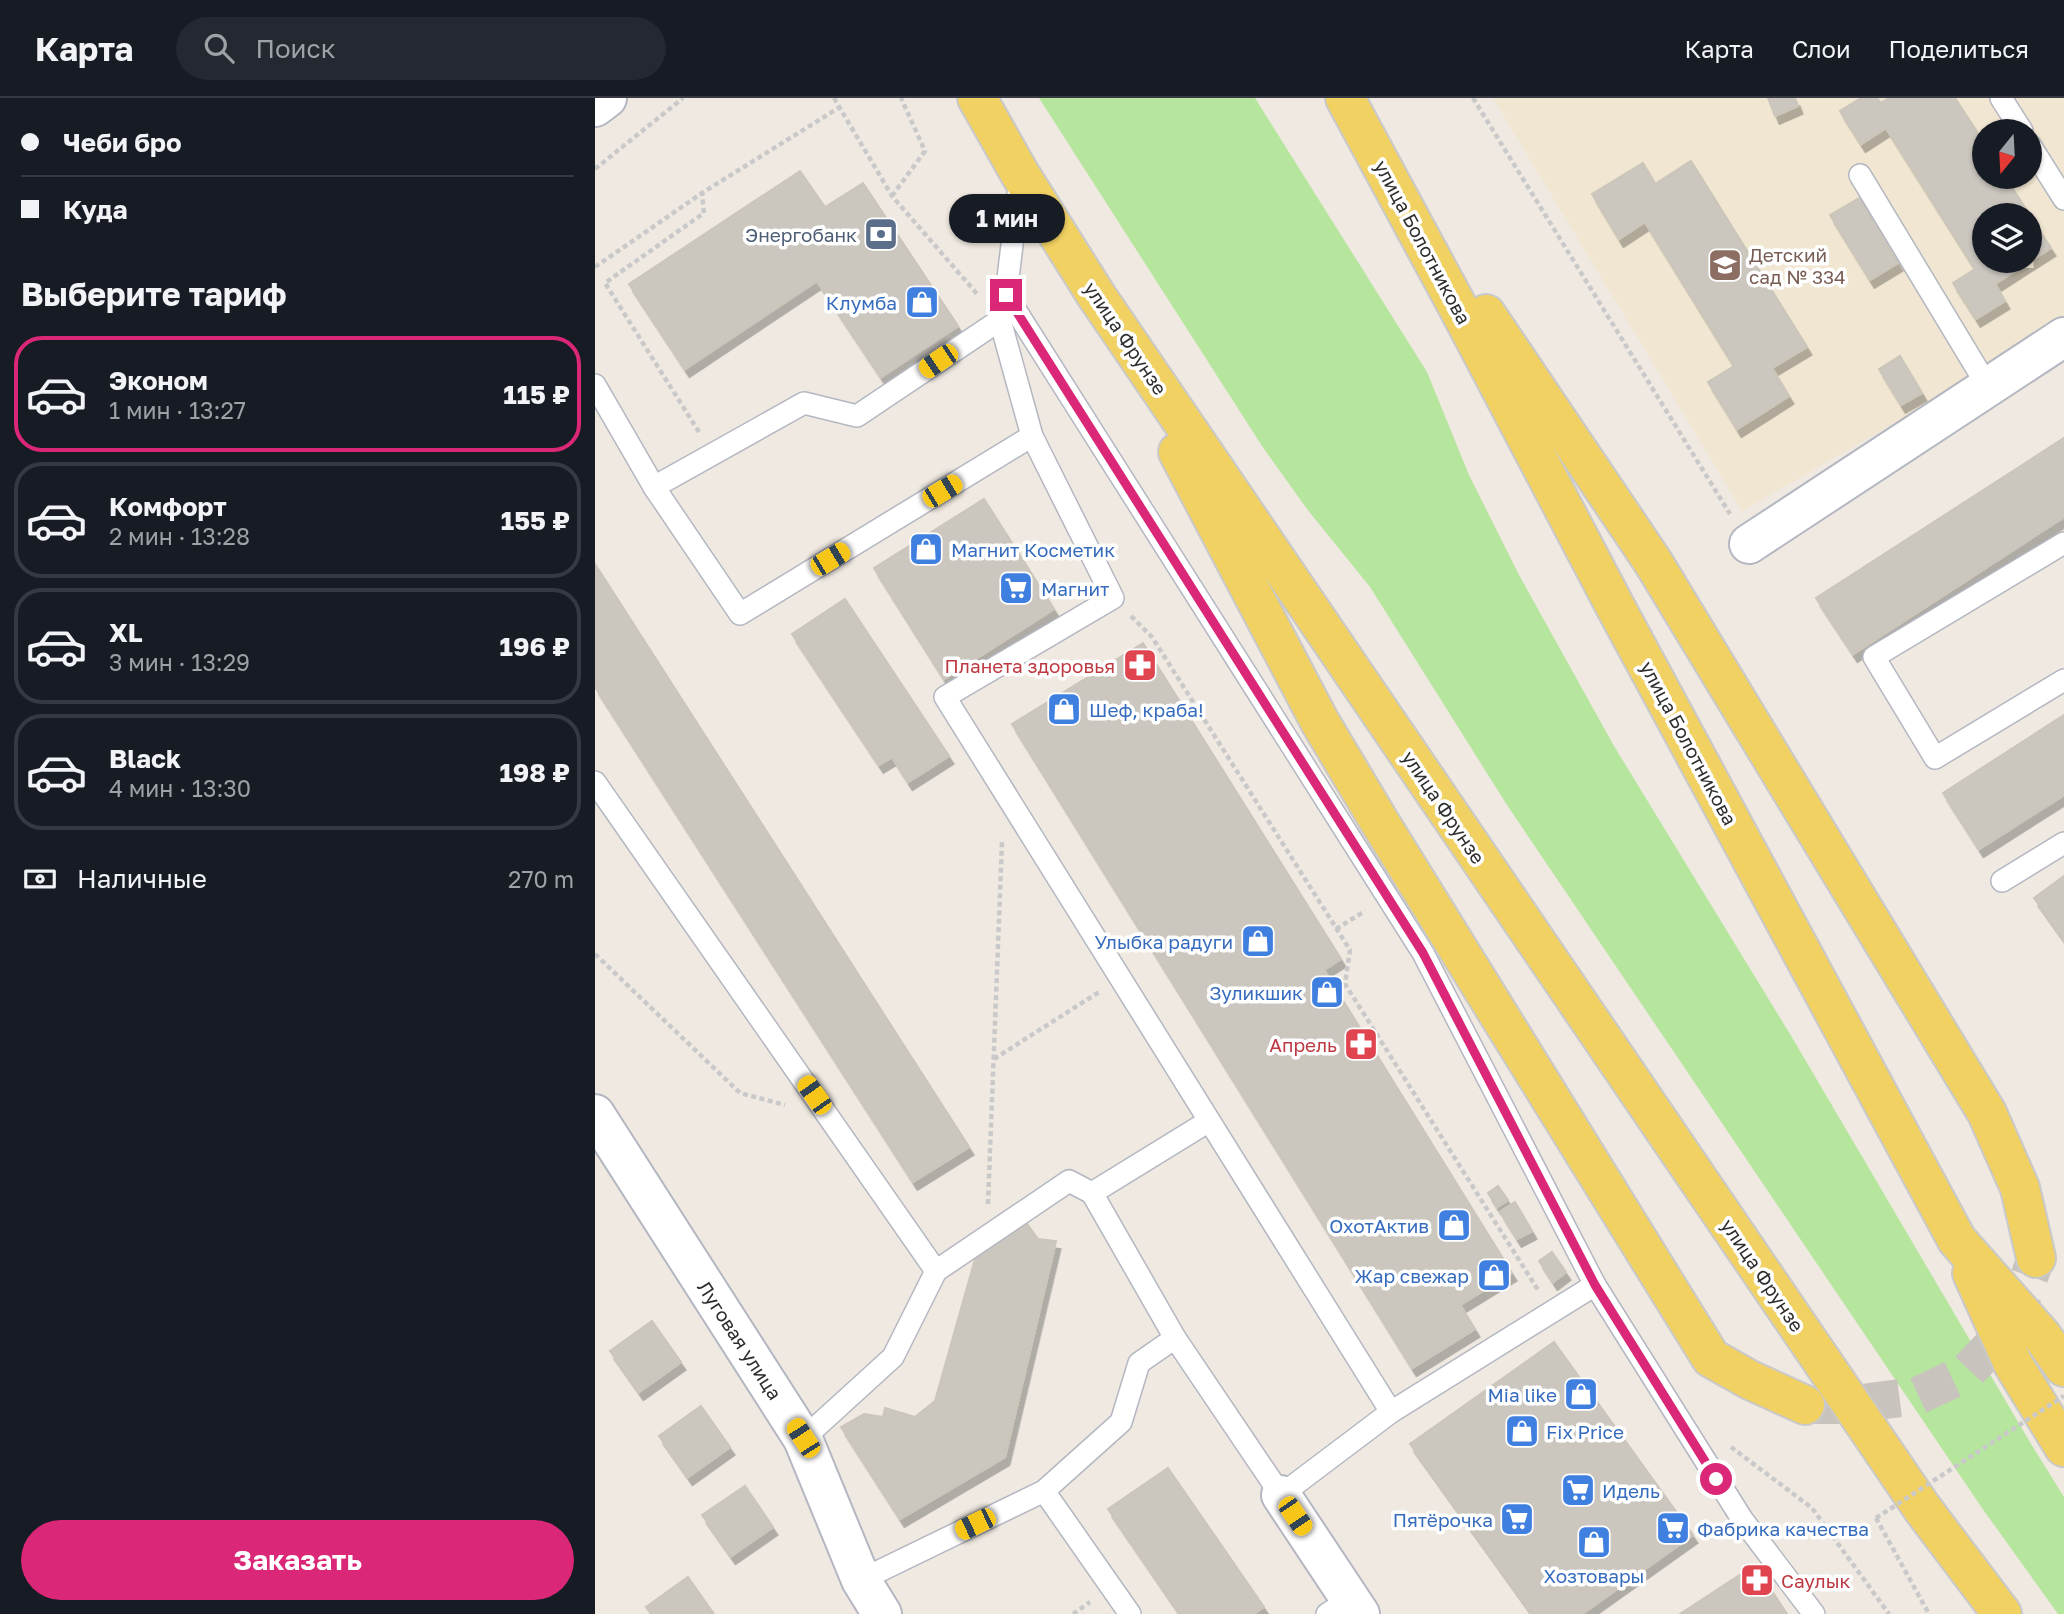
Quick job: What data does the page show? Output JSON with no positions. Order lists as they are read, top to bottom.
{
  "streets": {
    "main road": ["улица Болотникова", "улица Фрунзе"],
    "street": ["Луговая улица"]
  },
  "places": {
    "bank": ["Энергобанк"],
    "school or university": ["Детский сад № 334"],
    "shop": [
      "Клумба",
      "Магнит Косметик",
      "Шеф, краба!",
      "Улыбка радуги",
      "Зуликшик",
      "ОхотАктив",
      "Жар свежар",
      "Mia like",
      "Fix Price",
      "Хозтовары"
    ],
    "supermarket": [
      "Магнит",
      "Идель",
      "Пятёрочка",
      "Фабрика качества"
    ],
    "pharmacy": ["Планета здоровья", "Апрель", "Саулык"]
  },
  "north": "bottom",
  "page": {
    "header": "Карта",
    "search": "Поиск",
    "nav": ["Карта", "Слои", "Поделиться"],
    "banner": ["Чеби бро", "Куда"],
    "bubble": "1 мин",
    "heading": "Выберите тариф",
    "list": [
      {
        "name": "Эконом",
        "note": "1 мин · 13:27",
        "value": "115 ₽"
      },
      {
        "name": "Комфорт",
        "note": "2 мин · 13:28",
        "value": "155 ₽"
      },
      {
        "name": "XL",
        "note": "3 мин · 13:29",
        "value": "196 ₽"
      },
      {
        "name": "Black",
        "note": "4 мин · 13:30",
        "value": "198 ₽"
      }
    ],
    "pay": ["Наличные", "270 m"],
    "buttons": "Заказать"
  }
}
